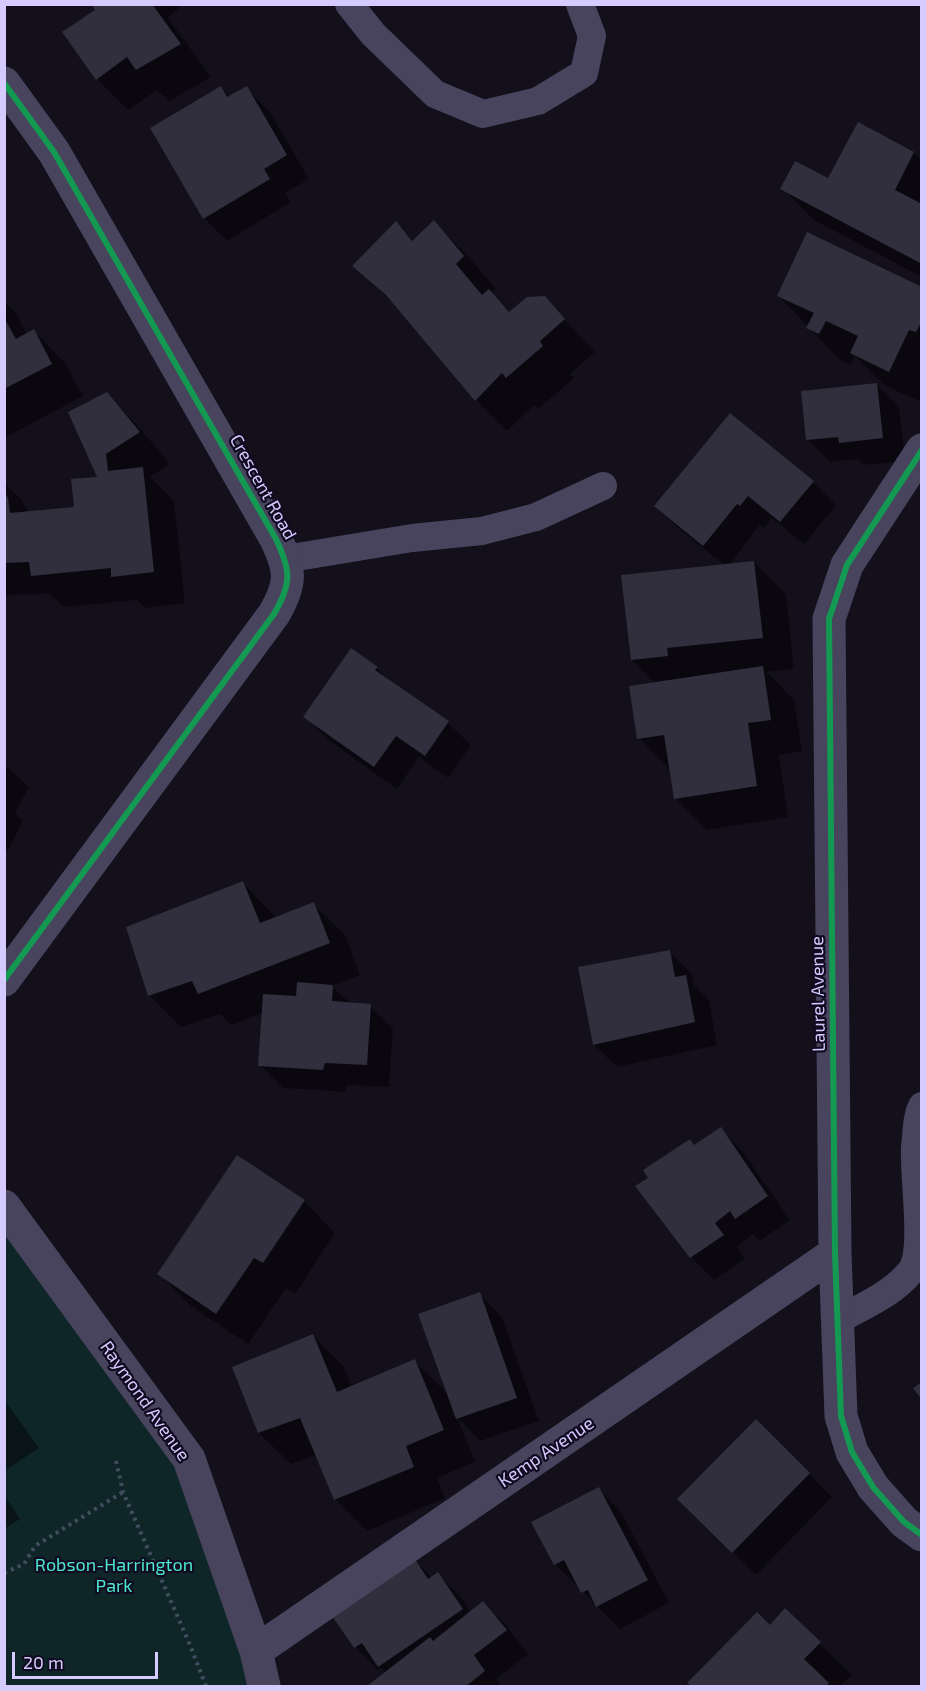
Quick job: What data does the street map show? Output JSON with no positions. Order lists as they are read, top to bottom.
{
  "streets": {
    "street": [
      "Crescent Road",
      "Laurel Avenue",
      "Raymond Avenue",
      "Kemp Avenue"
    ]
  },
  "crossings": [
    ["Laurel Avenue", "Kemp Avenue"],
    ["Raymond Avenue", "Kemp Avenue"]
  ],
  "parks": ["Robson-Harrington Park"],
  "scale_bar": "20 m"
}
